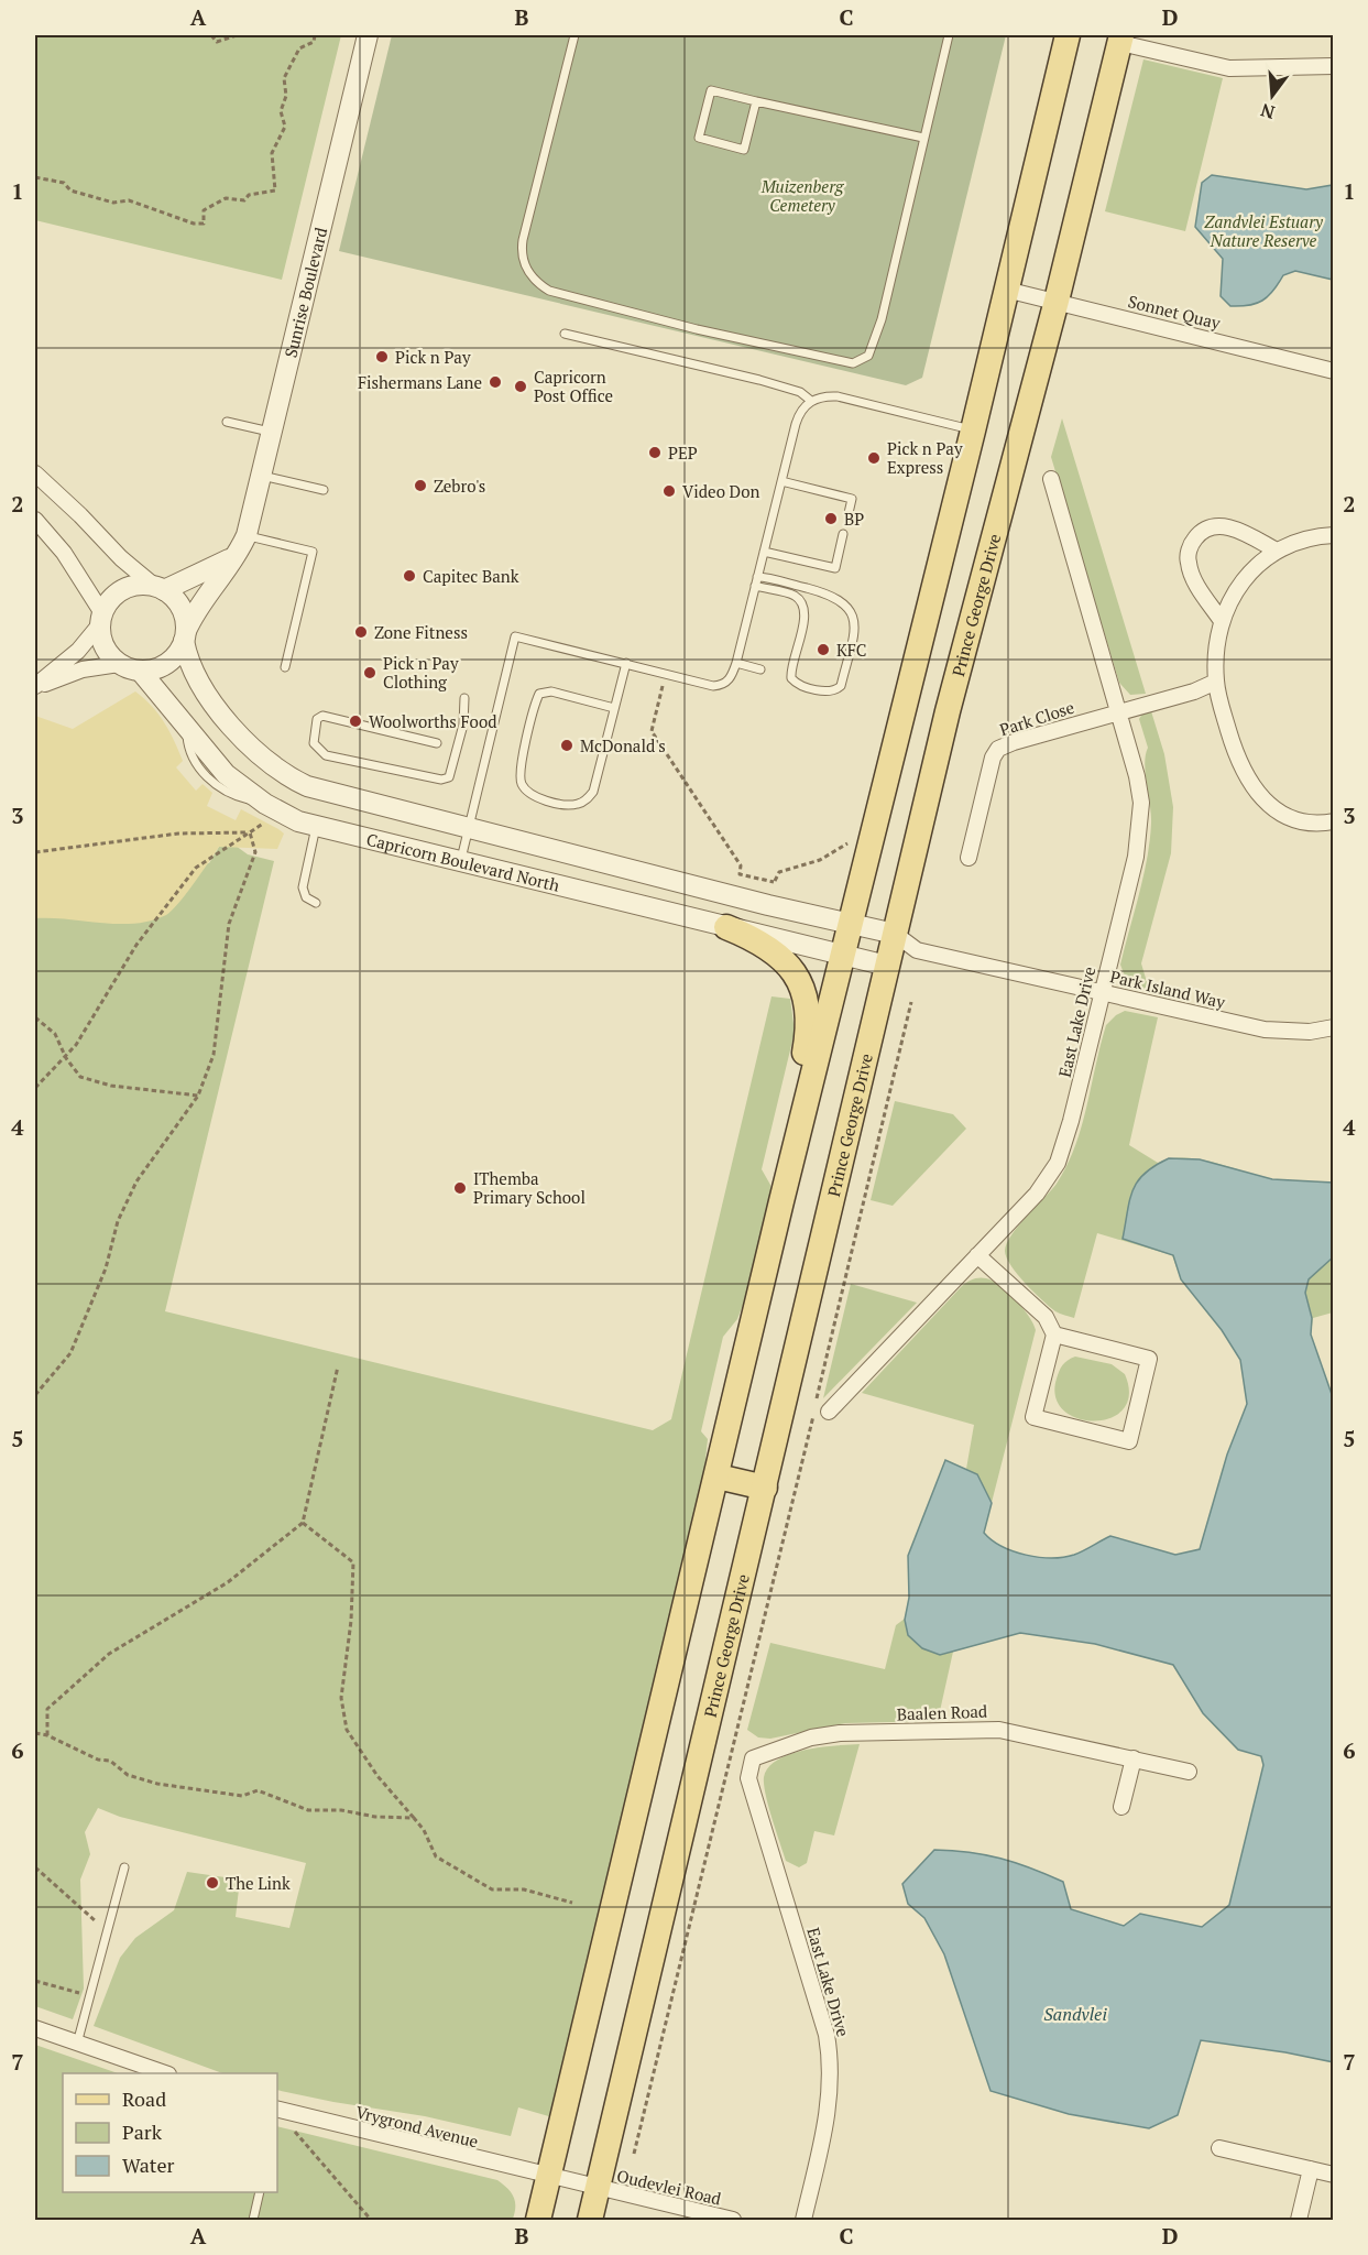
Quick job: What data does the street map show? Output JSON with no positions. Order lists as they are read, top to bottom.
{
  "streets": {
    "main road": ["Prince George Drive"],
    "street": [
      "Sunrise Boulevard",
      "Sonnet Quay",
      "Park Close",
      "Capricorn Boulevard North",
      "Park Island Way",
      "East Lake Drive",
      "Baalen Road",
      "Vrygrond Avenue",
      "Oudevlei Road"
    ]
  },
  "crossings": [
    ["Sunrise Boulevard", "Capricorn Boulevard North"],
    ["Sonnet Quay", "Prince George Drive"],
    ["Prince George Drive", "Capricorn Boulevard North"],
    ["Prince George Drive", "Park Island Way"],
    ["Prince George Drive", "Vrygrond Avenue"],
    ["Prince George Drive", "Oudevlei Road"],
    ["Park Close", "East Lake Drive"],
    ["Capricorn Boulevard North", "Park Island Way"],
    ["Park Island Way", "East Lake Drive"],
    ["East Lake Drive", "Baalen Road"],
    ["Vrygrond Avenue", "Oudevlei Road"]
  ],
  "water": ["Sandvlei"],
  "parks": ["Muizenberg Cemetery", "Zandvlei Estuary Nature Reserve"],
  "places": [
    "Pick n Pay",
    "Fishermans Lane",
    "Capricorn Post Office",
    "PEP",
    "Pick n Pay Express",
    "Zebro's",
    "Video Don",
    "BP",
    "Capitec Bank",
    "Zone Fitness",
    "KFC",
    "Pick n Pay Clothing",
    "Woolworths Food",
    "McDonald's",
    "IThemba Primary School",
    "The Link"
  ],
  "legend": ["Road", "Park", "Water"],
  "north": "bottom",
  "grid": {
    "columns": [
      "A",
      "B",
      "C",
      "D"
    ],
    "rows": [
      "1",
      "2",
      "3",
      "4",
      "5",
      "6",
      "7"
    ]
  }
}
